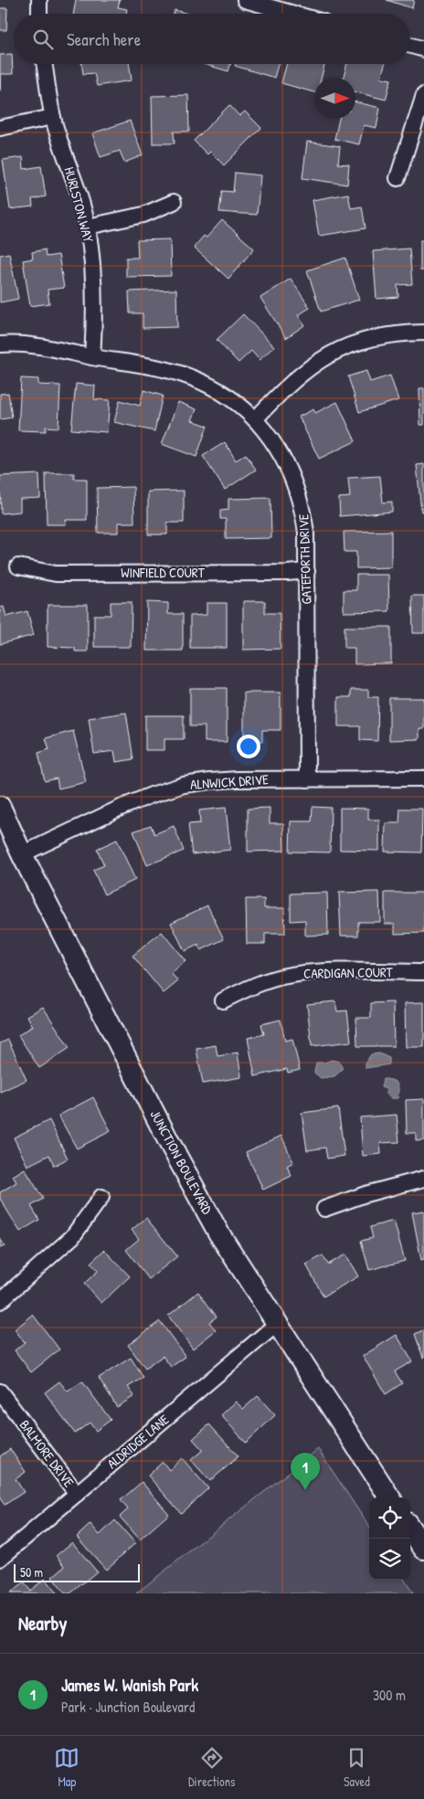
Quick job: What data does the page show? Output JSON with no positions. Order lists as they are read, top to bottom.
{
  "streets": {
    "main road": ["JUNCTION BOULEVARD"],
    "street": [
      "HURLSTON WAY",
      "GATEFORTH DRIVE",
      "WINFIELD COURT",
      "ALNWICK DRIVE",
      "CARDIGAN COURT",
      "ALDRIDGE LANE",
      "BALMORE DRIVE"
    ]
  },
  "crossings": [
    ["HURLSTON WAY", "GATEFORTH DRIVE"],
    ["GATEFORTH DRIVE", "WINFIELD COURT"],
    ["GATEFORTH DRIVE", "ALNWICK DRIVE"],
    ["ALNWICK DRIVE", "JUNCTION BOULEVARD"],
    ["JUNCTION BOULEVARD", "ALDRIDGE LANE"],
    ["ALDRIDGE LANE", "BALMORE DRIVE"]
  ],
  "scale_bar": "50 m",
  "north": "right",
  "page": {
    "search": "Search here",
    "pins": "1",
    "scale": "50 m",
    "heading": "Nearby",
    "list": [
      {
        "mark": "1",
        "name": "James W. Wanish Park",
        "note": "Park · Junction Boulevard",
        "value": "300 m"
      }
    ],
    "nav": ["Map", "Directions", "Saved"]
  }
}
